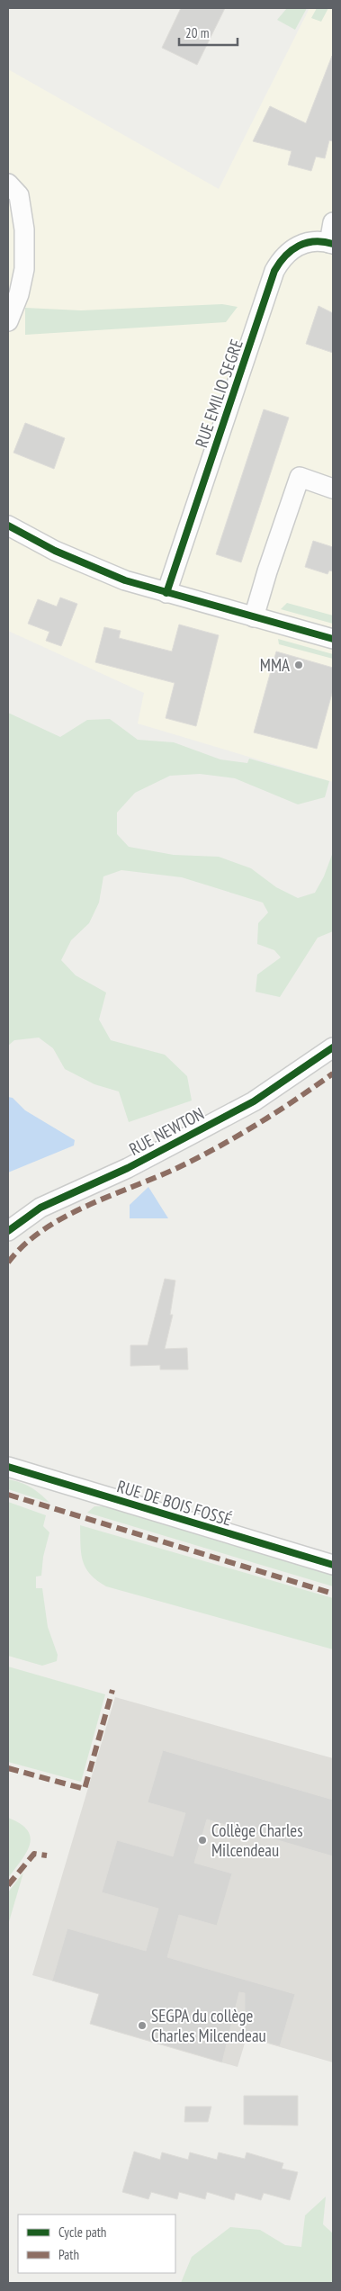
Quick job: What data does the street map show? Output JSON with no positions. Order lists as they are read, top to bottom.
{
  "streets": {
    "street": ["RUE EMILIO SEGRE", "RUE NEWTON", "RUE DE BOIS FOSSÉ"]
  },
  "places": ["MMA", "Collège Charles Milcendeau", "SEGPA du collège Charles Milcendeau"],
  "legend": ["Cycle path", "Path"],
  "scale_bar": "20 m"
}
